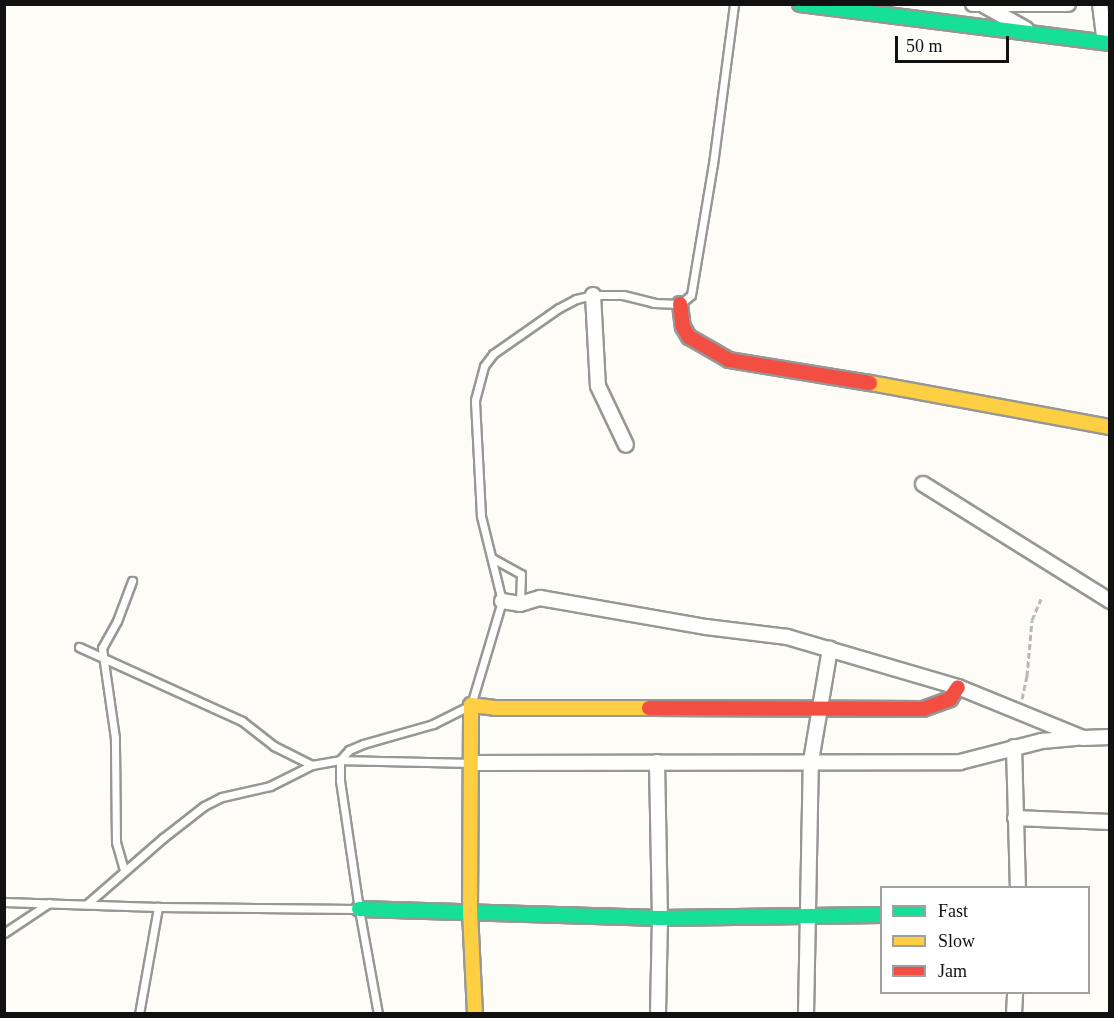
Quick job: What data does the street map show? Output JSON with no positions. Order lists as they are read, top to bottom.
{
  "legend": ["Fast", "Slow", "Jam"],
  "scale_bar": "50 m"
}
